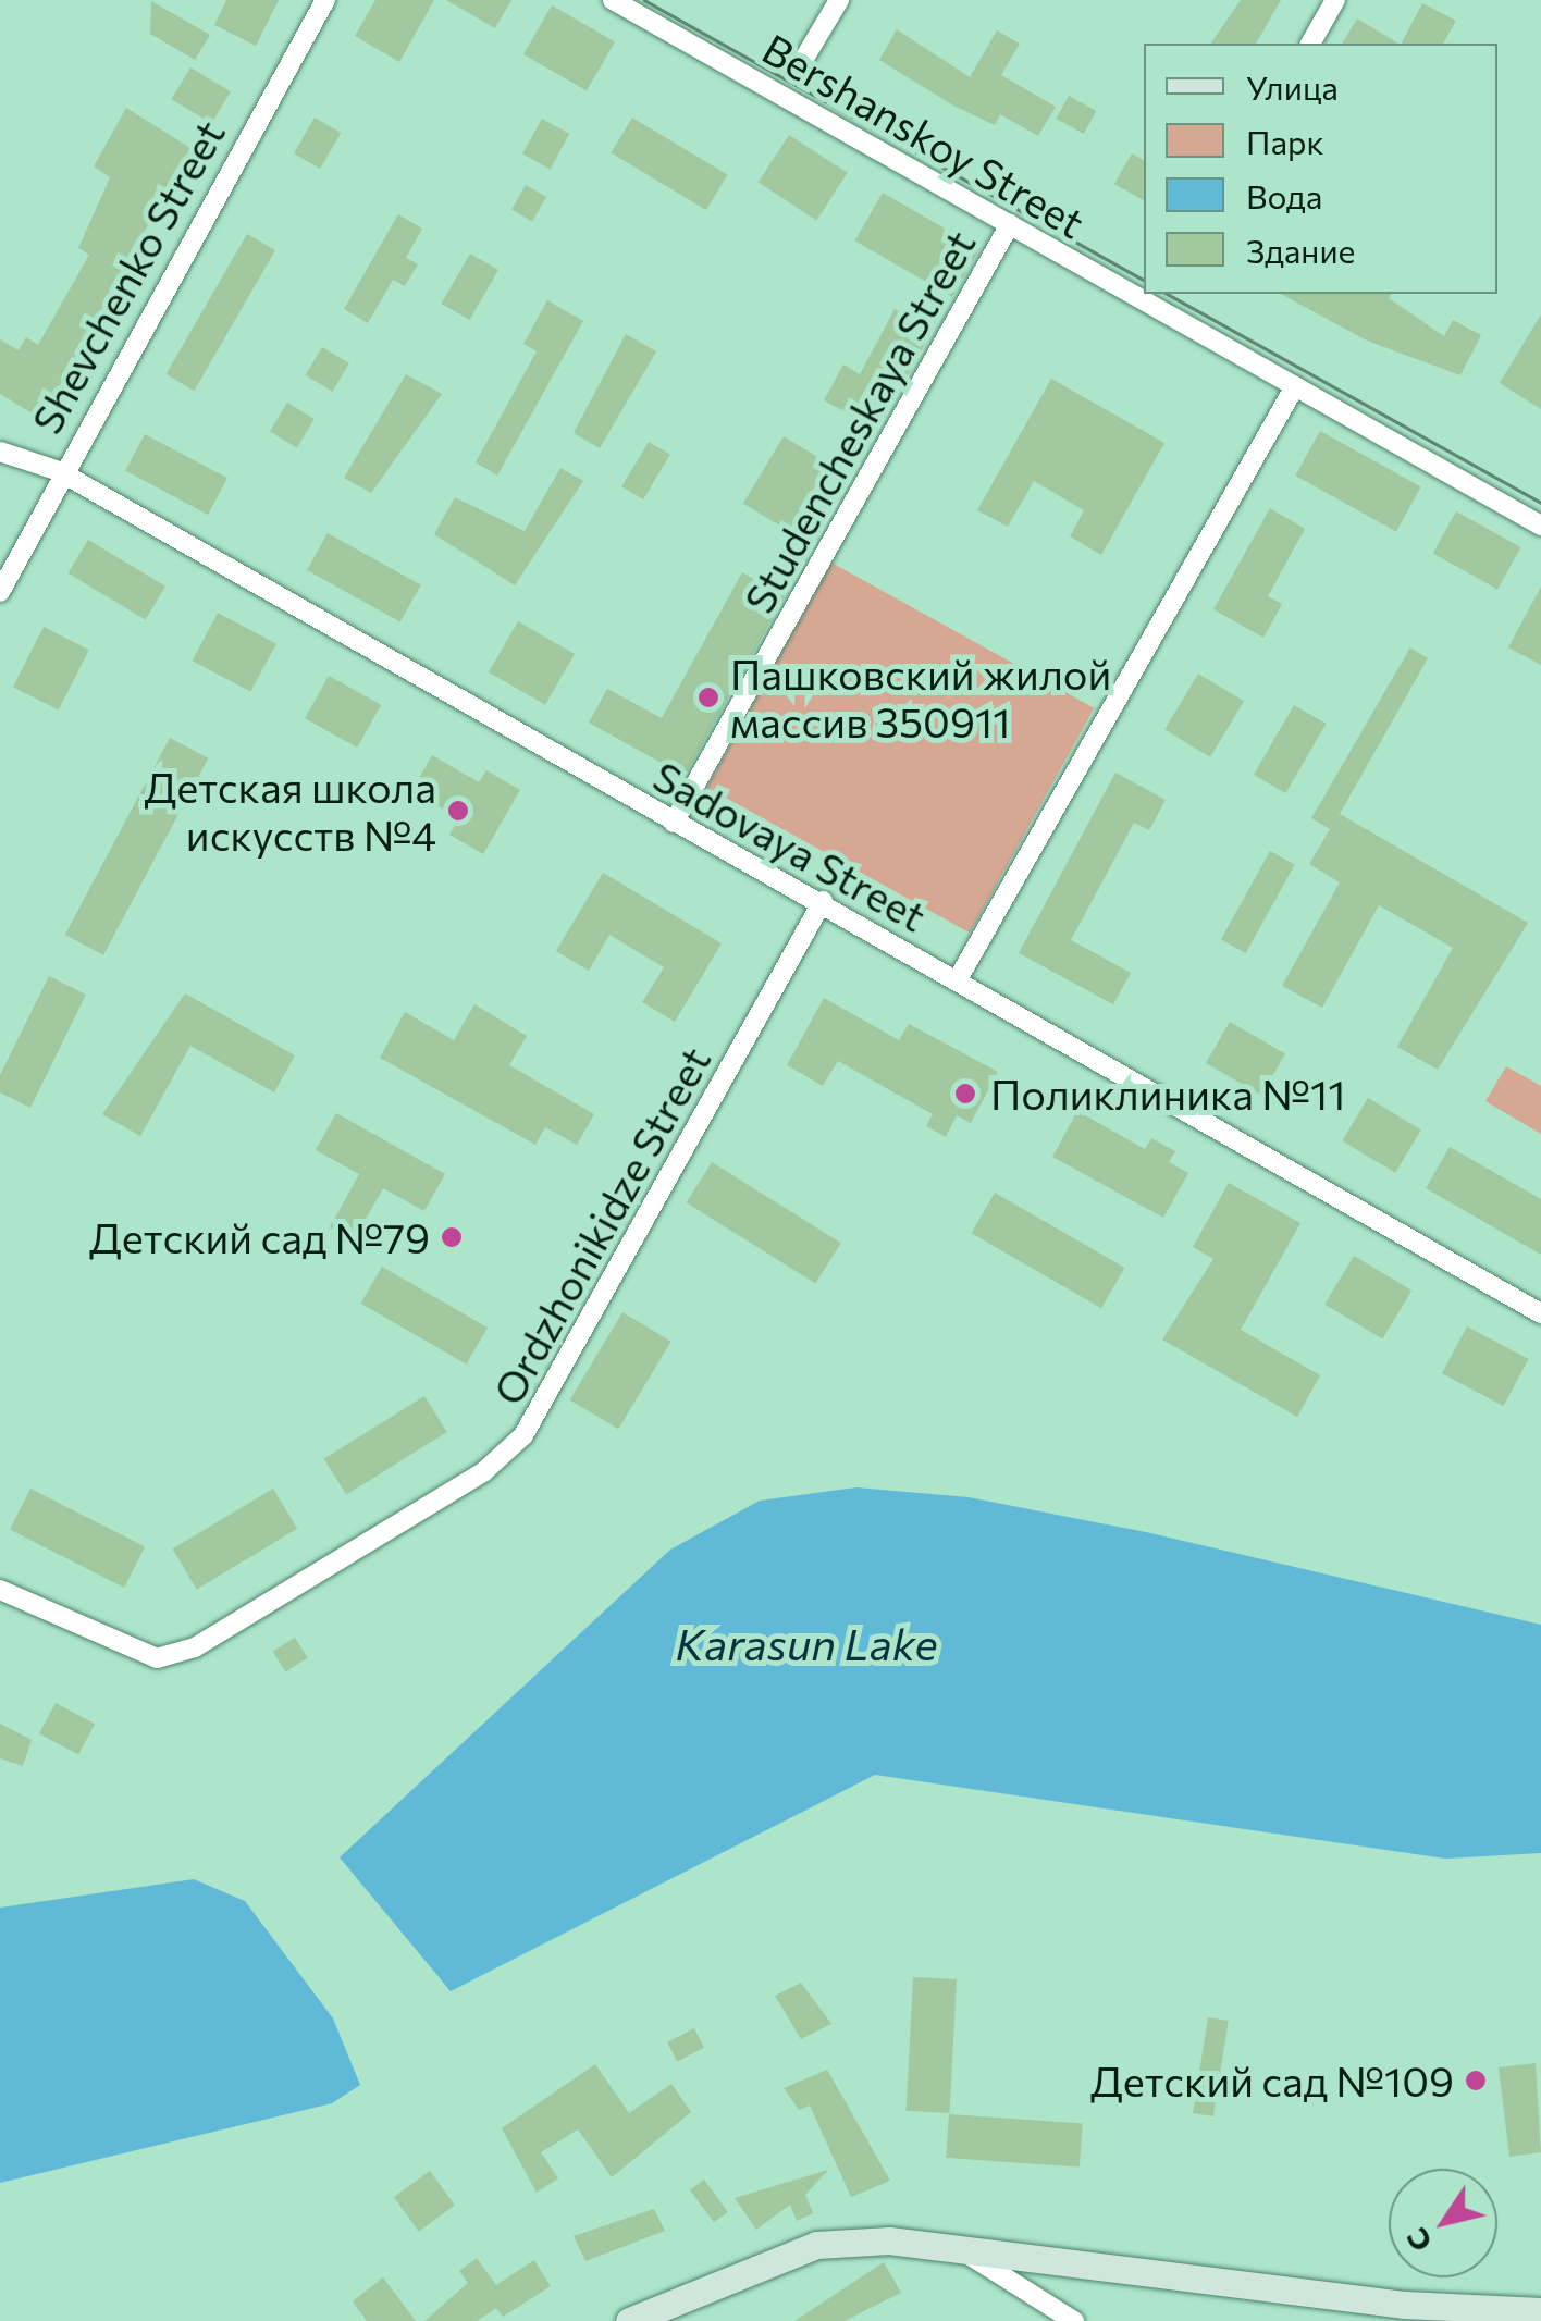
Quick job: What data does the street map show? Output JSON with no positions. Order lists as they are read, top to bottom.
{
  "streets": {
    "street": [
      "Bershanskoy Street",
      "Shevchenko Street",
      "Studencheskaya Street",
      "Sadovaya Street",
      "Ordzhonikidze Street"
    ]
  },
  "crossings": [
    ["Bershanskoy Street", "Studencheskaya Street"],
    ["Shevchenko Street", "Sadovaya Street"],
    ["Studencheskaya Street", "Sadovaya Street"],
    ["Sadovaya Street", "Ordzhonikidze Street"]
  ],
  "water": ["Karasun Lake"],
  "places": [
    "Пашковский жилой массив 350911",
    "Детская школа искусств №4",
    "Поликлиника №11",
    "Детский сад №79",
    "Детский сад №109"
  ],
  "legend": [
    "Улица",
    "Парк",
    "Вода",
    "Здание"
  ],
  "north": "bottom left"
}
